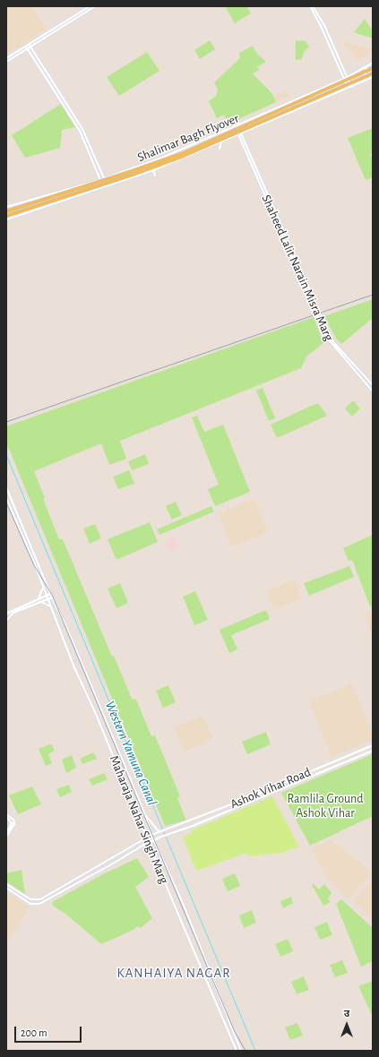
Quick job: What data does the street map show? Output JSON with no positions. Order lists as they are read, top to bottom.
{
  "streets": {
    "main road": ["Shalimar Bagh Flyover"],
    "street": ["Shaheed Lalit Narain Misra Marg", "Ashok Vihar Road", "Maharaja Nahar Singh Marg"]
  },
  "crossings": [
    ["Ashok Vihar Road", "Maharaja Nahar Singh Marg"]
  ],
  "districts": ["KANHAIYA NAGAR"],
  "water": ["Western Yamuna Canal"],
  "parks": ["Ramlila Ground Ashok Vihar"],
  "scale_bar": "200 m",
  "north": "top"
}
